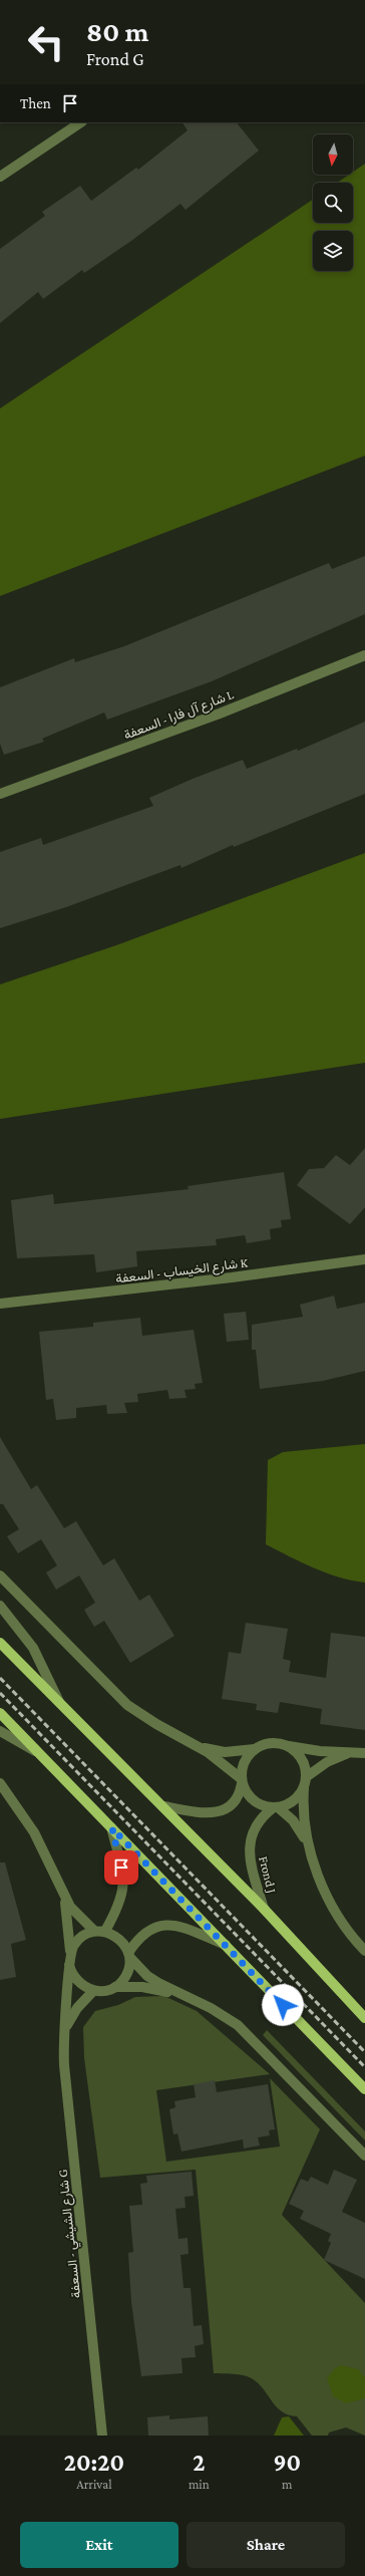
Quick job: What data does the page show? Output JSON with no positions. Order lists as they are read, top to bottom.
{
  "streets": {
    "street": [
      "شارع آل فارا - السعفة L",
      "شارع الخيساب - السعفة K",
      "Frond J",
      "شارع الشيشي - السعفة G"
    ]
  },
  "north": "bottom",
  "page": {
    "turn": ["80 m", "Frond G"],
    "then": "Then",
    "eta": [
      "20:20",
      "Arrival",
      "2",
      "min",
      "90",
      "m"
    ],
    "buttons": ["Exit", "Share"]
  }
}
